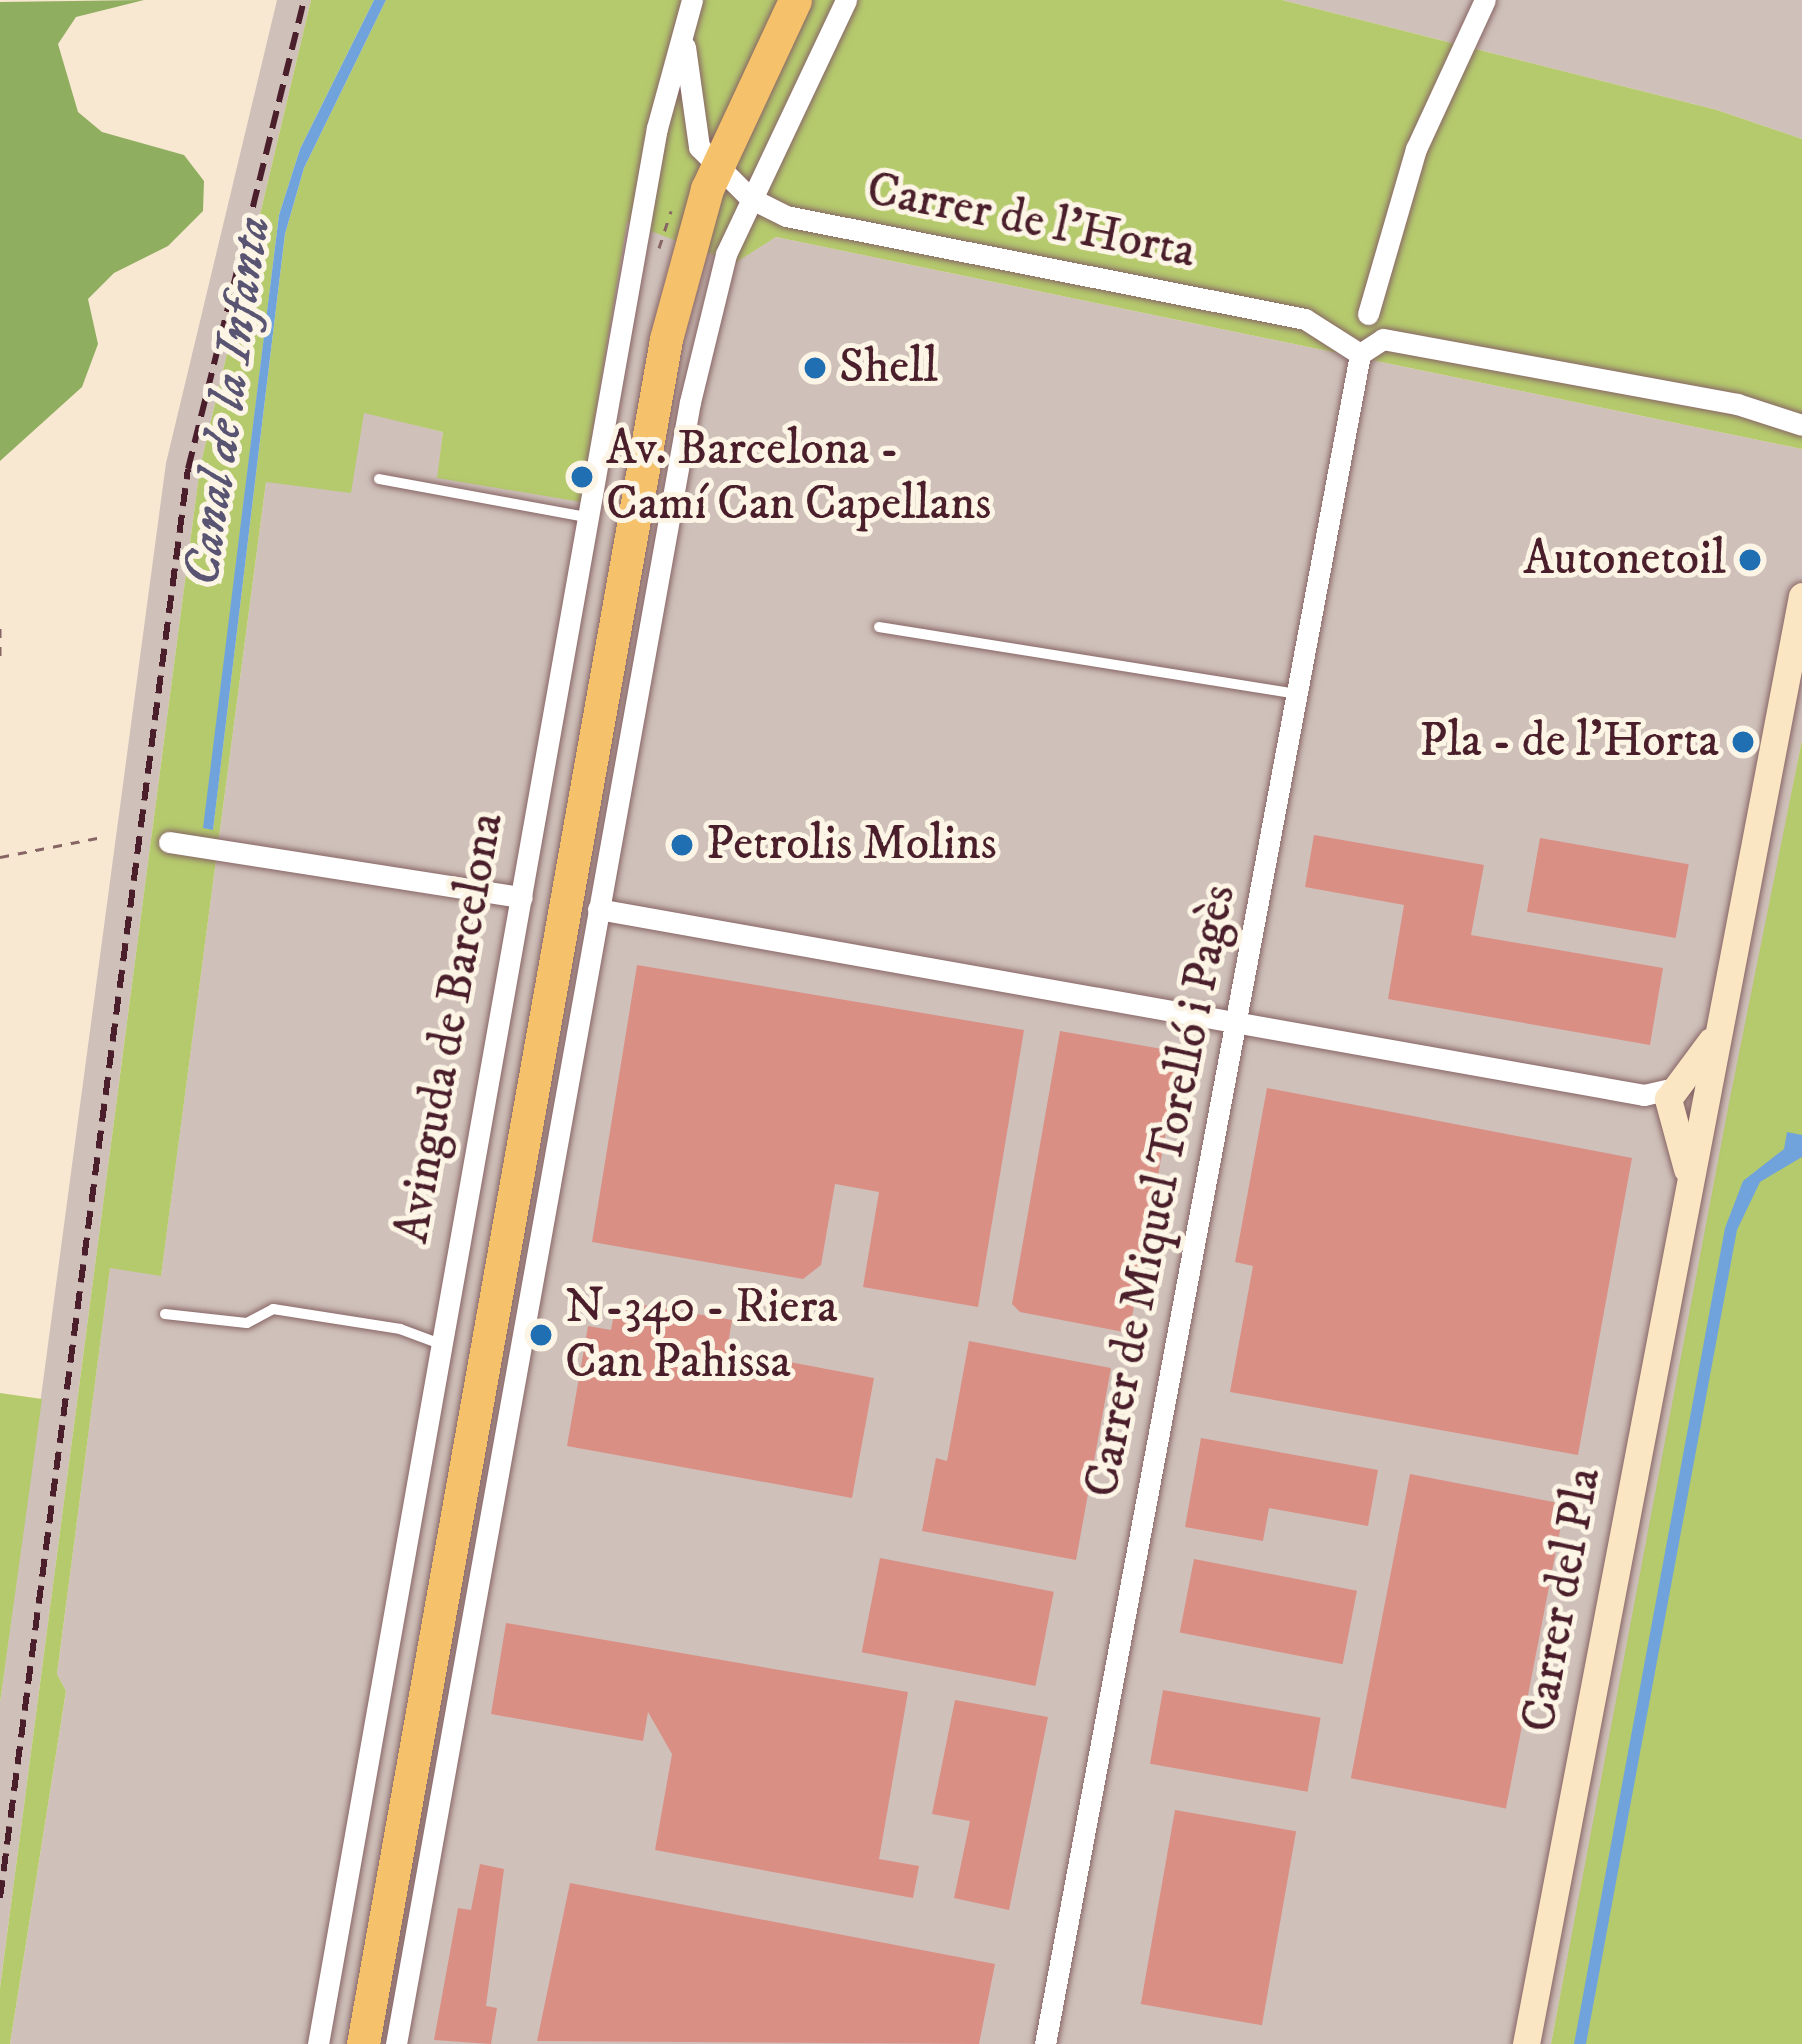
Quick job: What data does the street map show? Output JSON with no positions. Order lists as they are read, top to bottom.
{
  "streets": {
    "main road": ["Avinguda de Barcelona", "Carrer del Pla"],
    "street": ["Carrer de l'Horta", "Carrer de Miquel Torelló i Pagès"]
  },
  "crossings": [
    ["Carrer de l'Horta", "Avinguda de Barcelona"],
    ["Carrer de l'Horta", "Carrer de Miquel Torelló i Pagès"]
  ],
  "water": ["Canal de la Infanta"],
  "places": [
    "Shell",
    "Av. Barcelona - Camí Can Capellans",
    "Autonetoil",
    "Pla - de l'Horta",
    "Petrolis Molins",
    "N-340 - Riera Can Pahissa"
  ]
}
